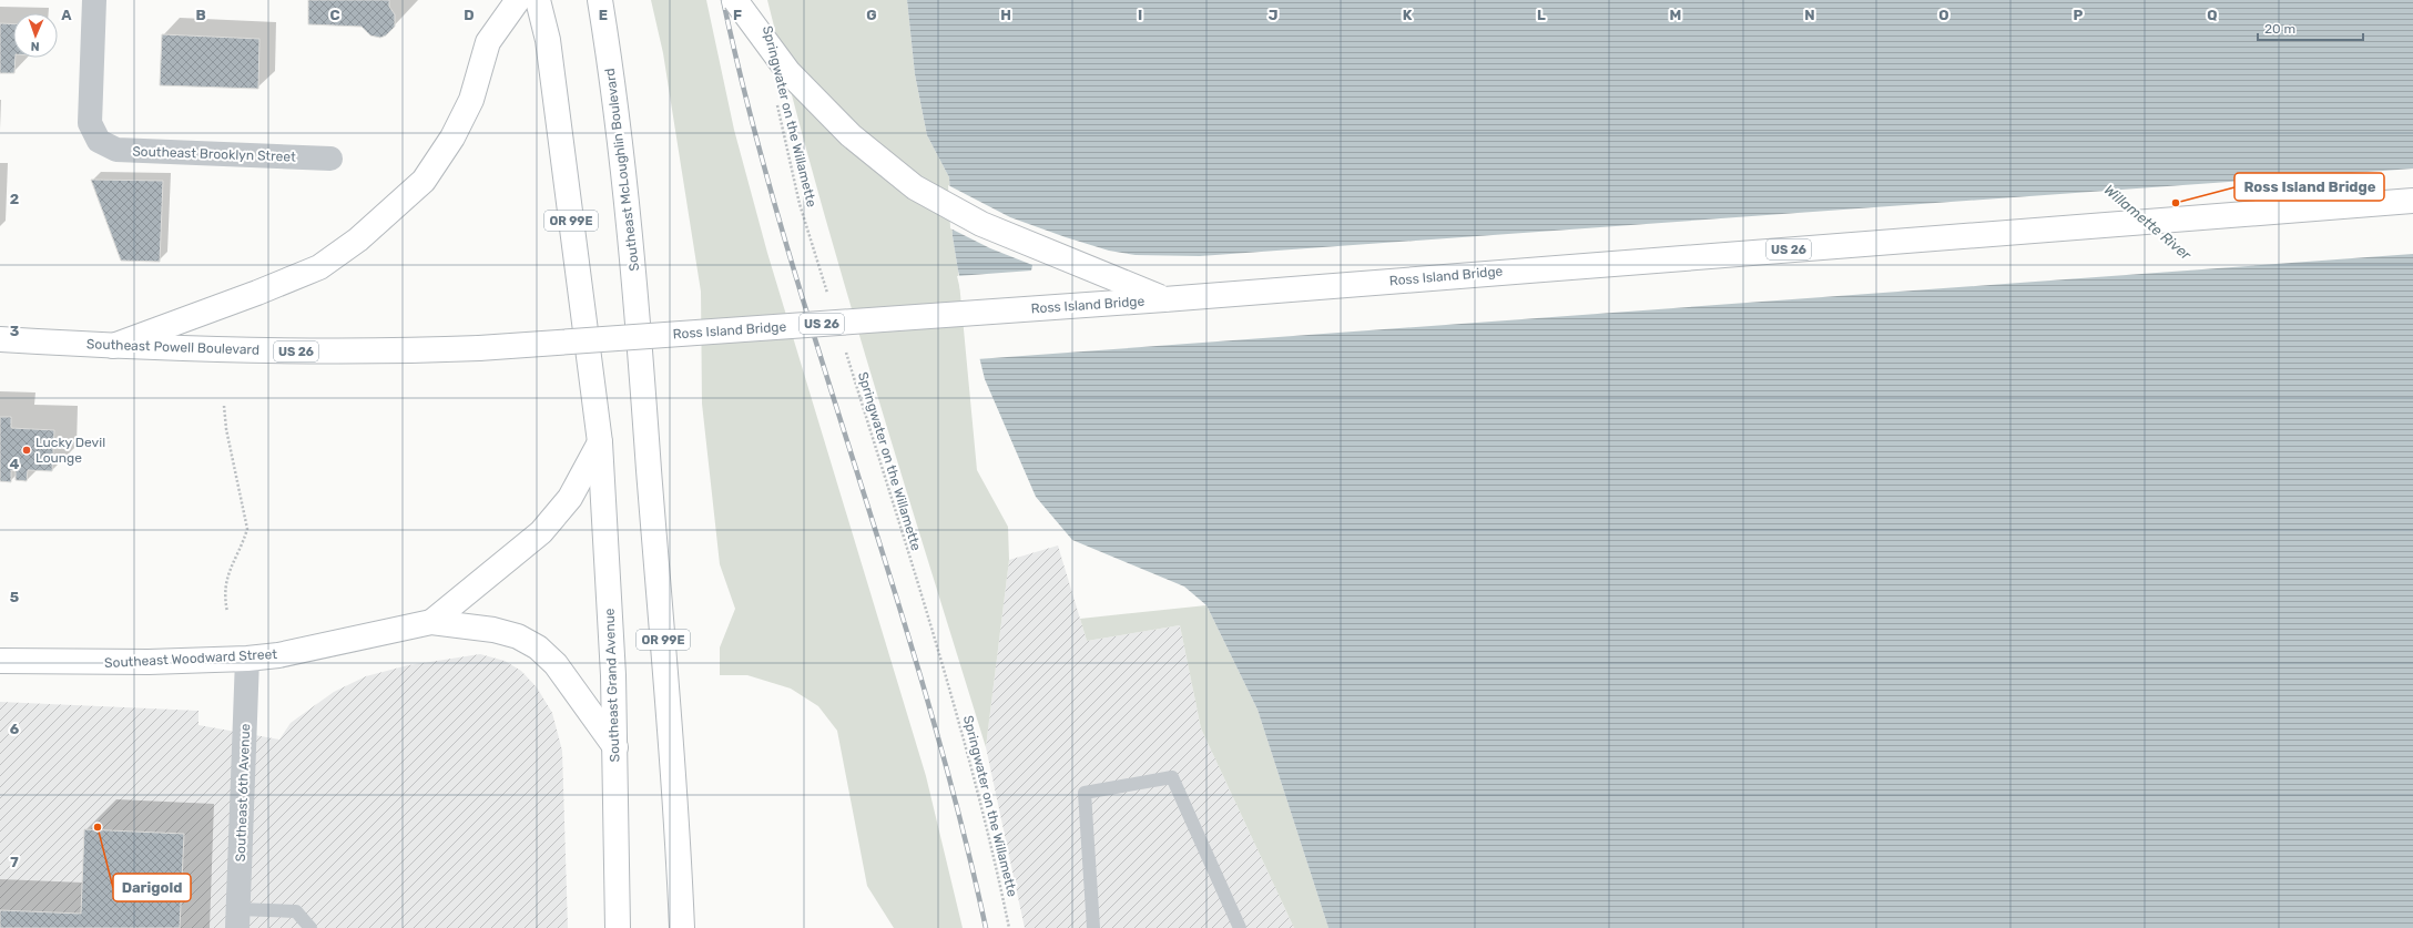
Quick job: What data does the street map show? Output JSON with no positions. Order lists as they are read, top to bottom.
{
  "streets": {
    "highway": [
      "Southeast McLoughlin Boulevard",
      "OR 99E",
      "US 26",
      "Ross Island Bridge",
      "Southeast Powell Boulevard",
      "Southeast Woodward Street",
      "Southeast Grand Avenue"
    ],
    "street": ["Southeast Brooklyn Street", "Southeast 6th Avenue"],
    "path": ["Springwater on the Willamette"]
  },
  "crossings": [
    ["OR 99E", "Southeast Grand Avenue"],
    ["Ross Island Bridge", "Southeast Powell Boulevard"],
    ["Southeast Woodward Street", "Southeast 6th Avenue"]
  ],
  "water": ["Willamette River"],
  "places": ["Ross Island Bridge", "Lucky Devil Lounge", "Darigold"],
  "scale_bar": "20 m",
  "north": "bottom",
  "grid": {
    "columns": [
      "A",
      "B",
      "C",
      "D",
      "E",
      "F",
      "G",
      "H",
      "I",
      "J",
      "K",
      "L",
      "M",
      "N",
      "O",
      "P",
      "Q"
    ],
    "rows": [
      "2",
      "3",
      "4",
      "5",
      "6",
      "7"
    ]
  }
}
